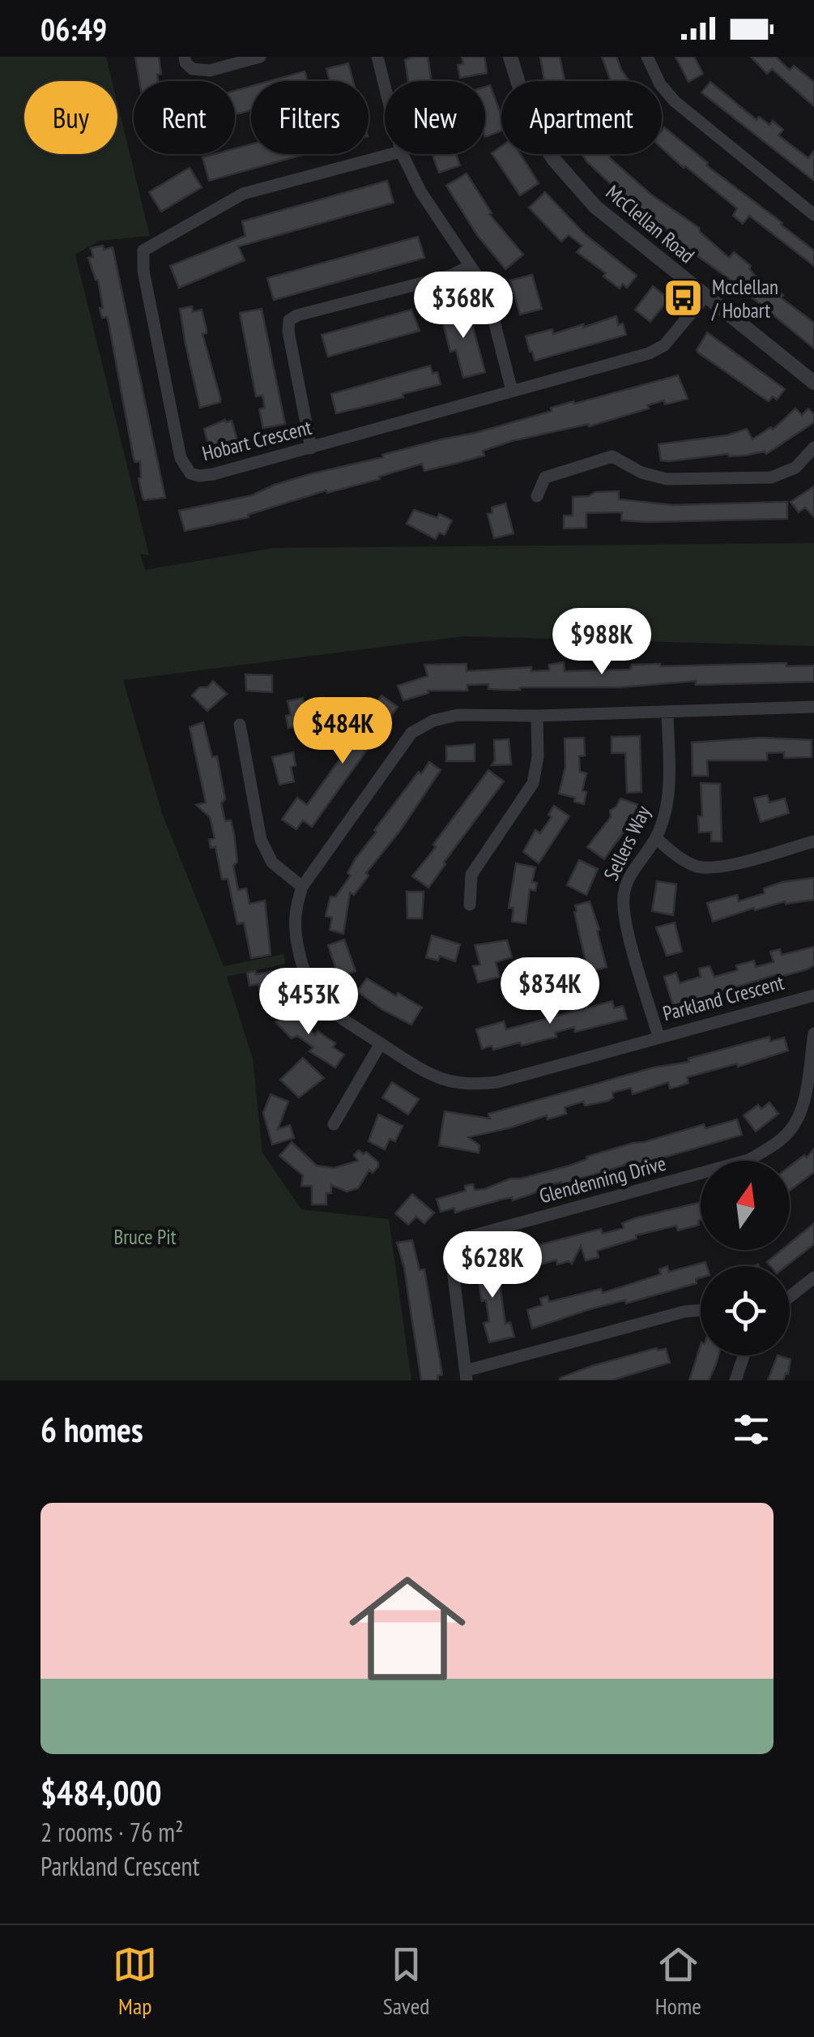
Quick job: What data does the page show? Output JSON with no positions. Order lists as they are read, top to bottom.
{
  "streets": {
    "street": [
      "McClellan Road",
      "Hobart Crescent",
      "Sellers Way",
      "Parkland Crescent",
      "Glendenning Drive"
    ]
  },
  "crossings": [
    ["McClellan Road", "Hobart Crescent"],
    ["Sellers Way", "Parkland Crescent"]
  ],
  "parks": ["Bruce Pit"],
  "places": {
    "bus stop": ["Mcclellan / Hobart"]
  },
  "north": "top",
  "page": {
    "status": "06:49",
    "chip": [
      "Buy",
      "Rent",
      "Filters",
      "New",
      "Apartment"
    ],
    "price": [
      "$368K",
      "$988K",
      "$484K",
      "$834K",
      "$453K",
      "$628K"
    ],
    "heading": "6 homes",
    "list": [
      {
        "name": "$484,000",
        "note": "2 rooms · 76 m² · Parkland Crescent"
      }
    ],
    "tabs": ["Map", "Saved", "Home"]
  }
}
